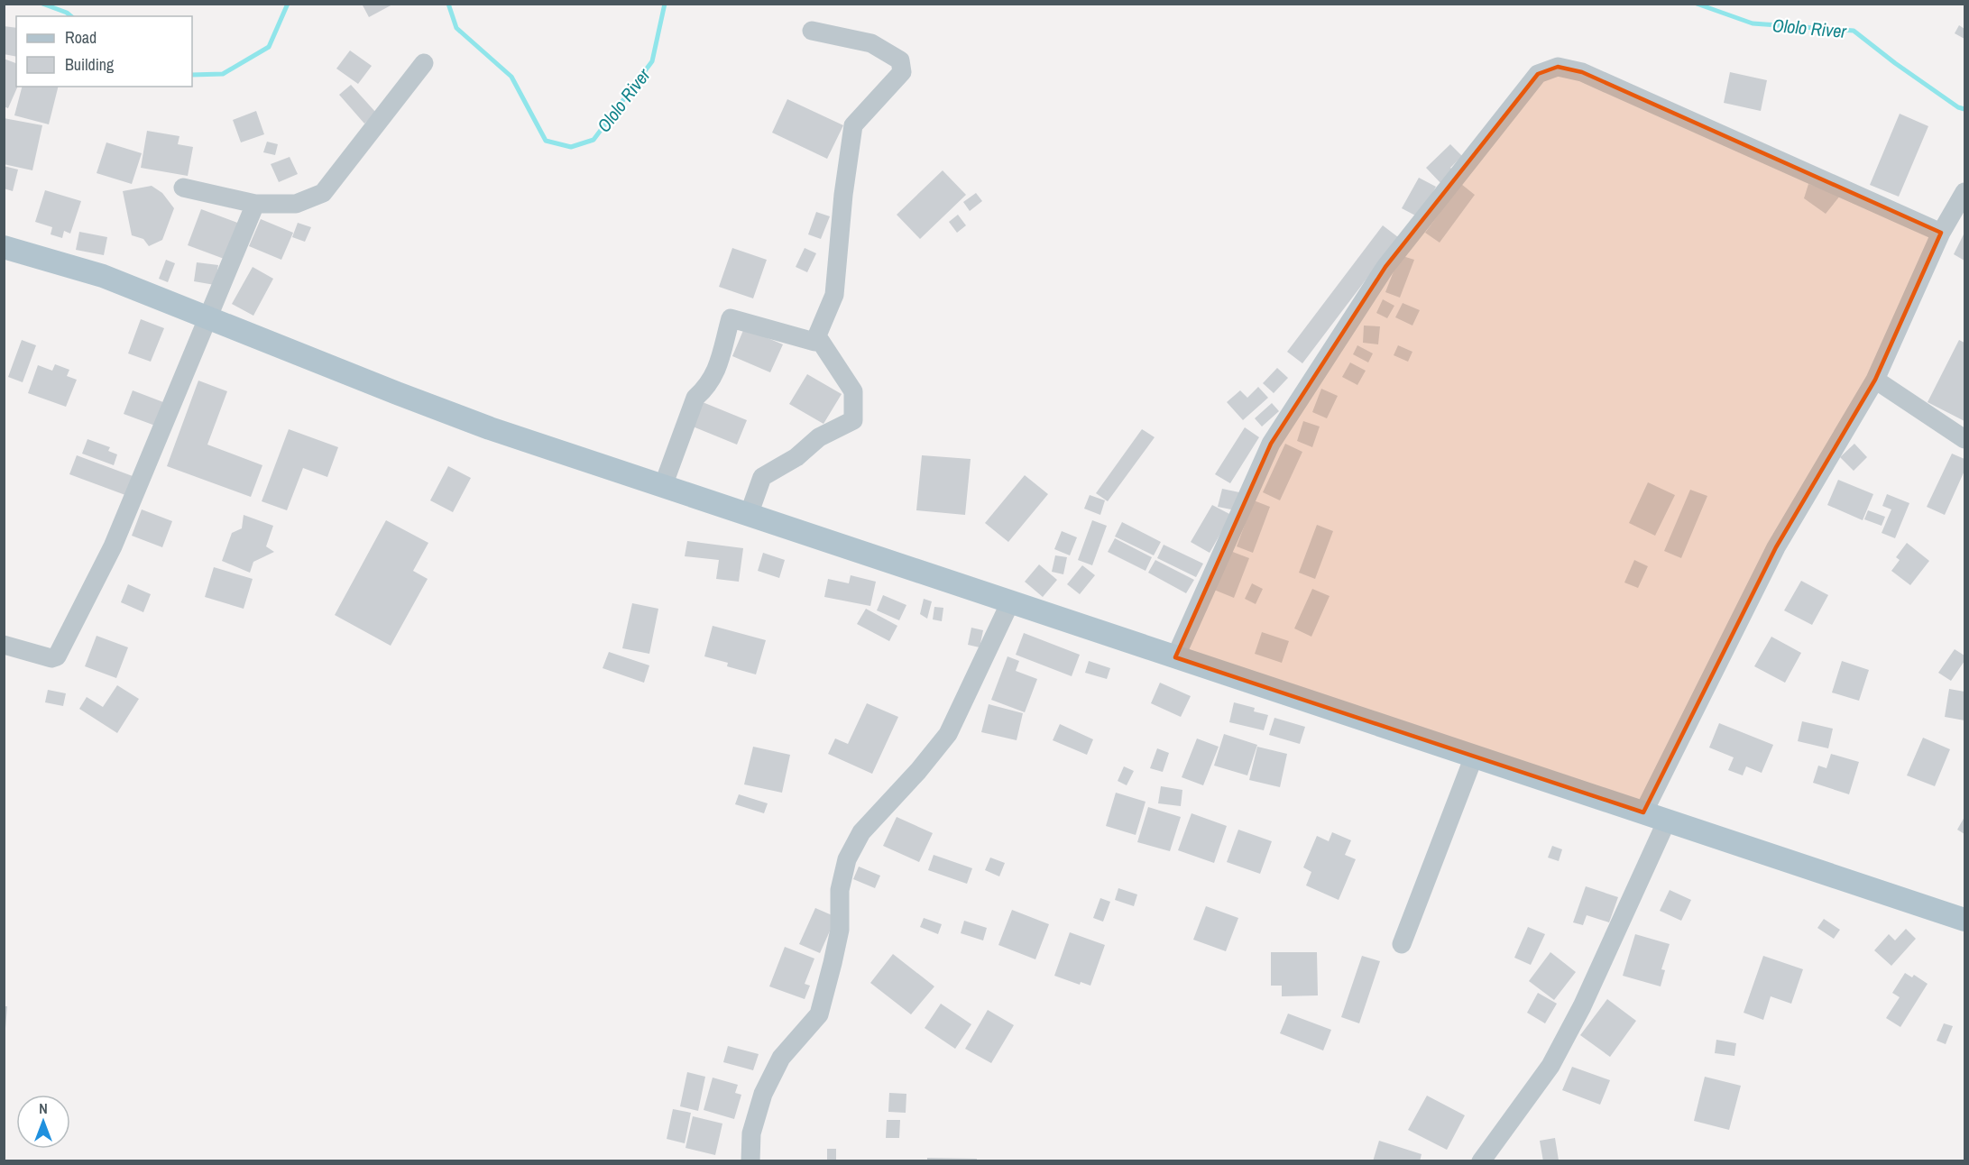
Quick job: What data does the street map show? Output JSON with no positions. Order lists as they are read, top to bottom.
{
  "water": ["Ololo River"],
  "legend": ["Road", "Building"],
  "north": "top"
}
